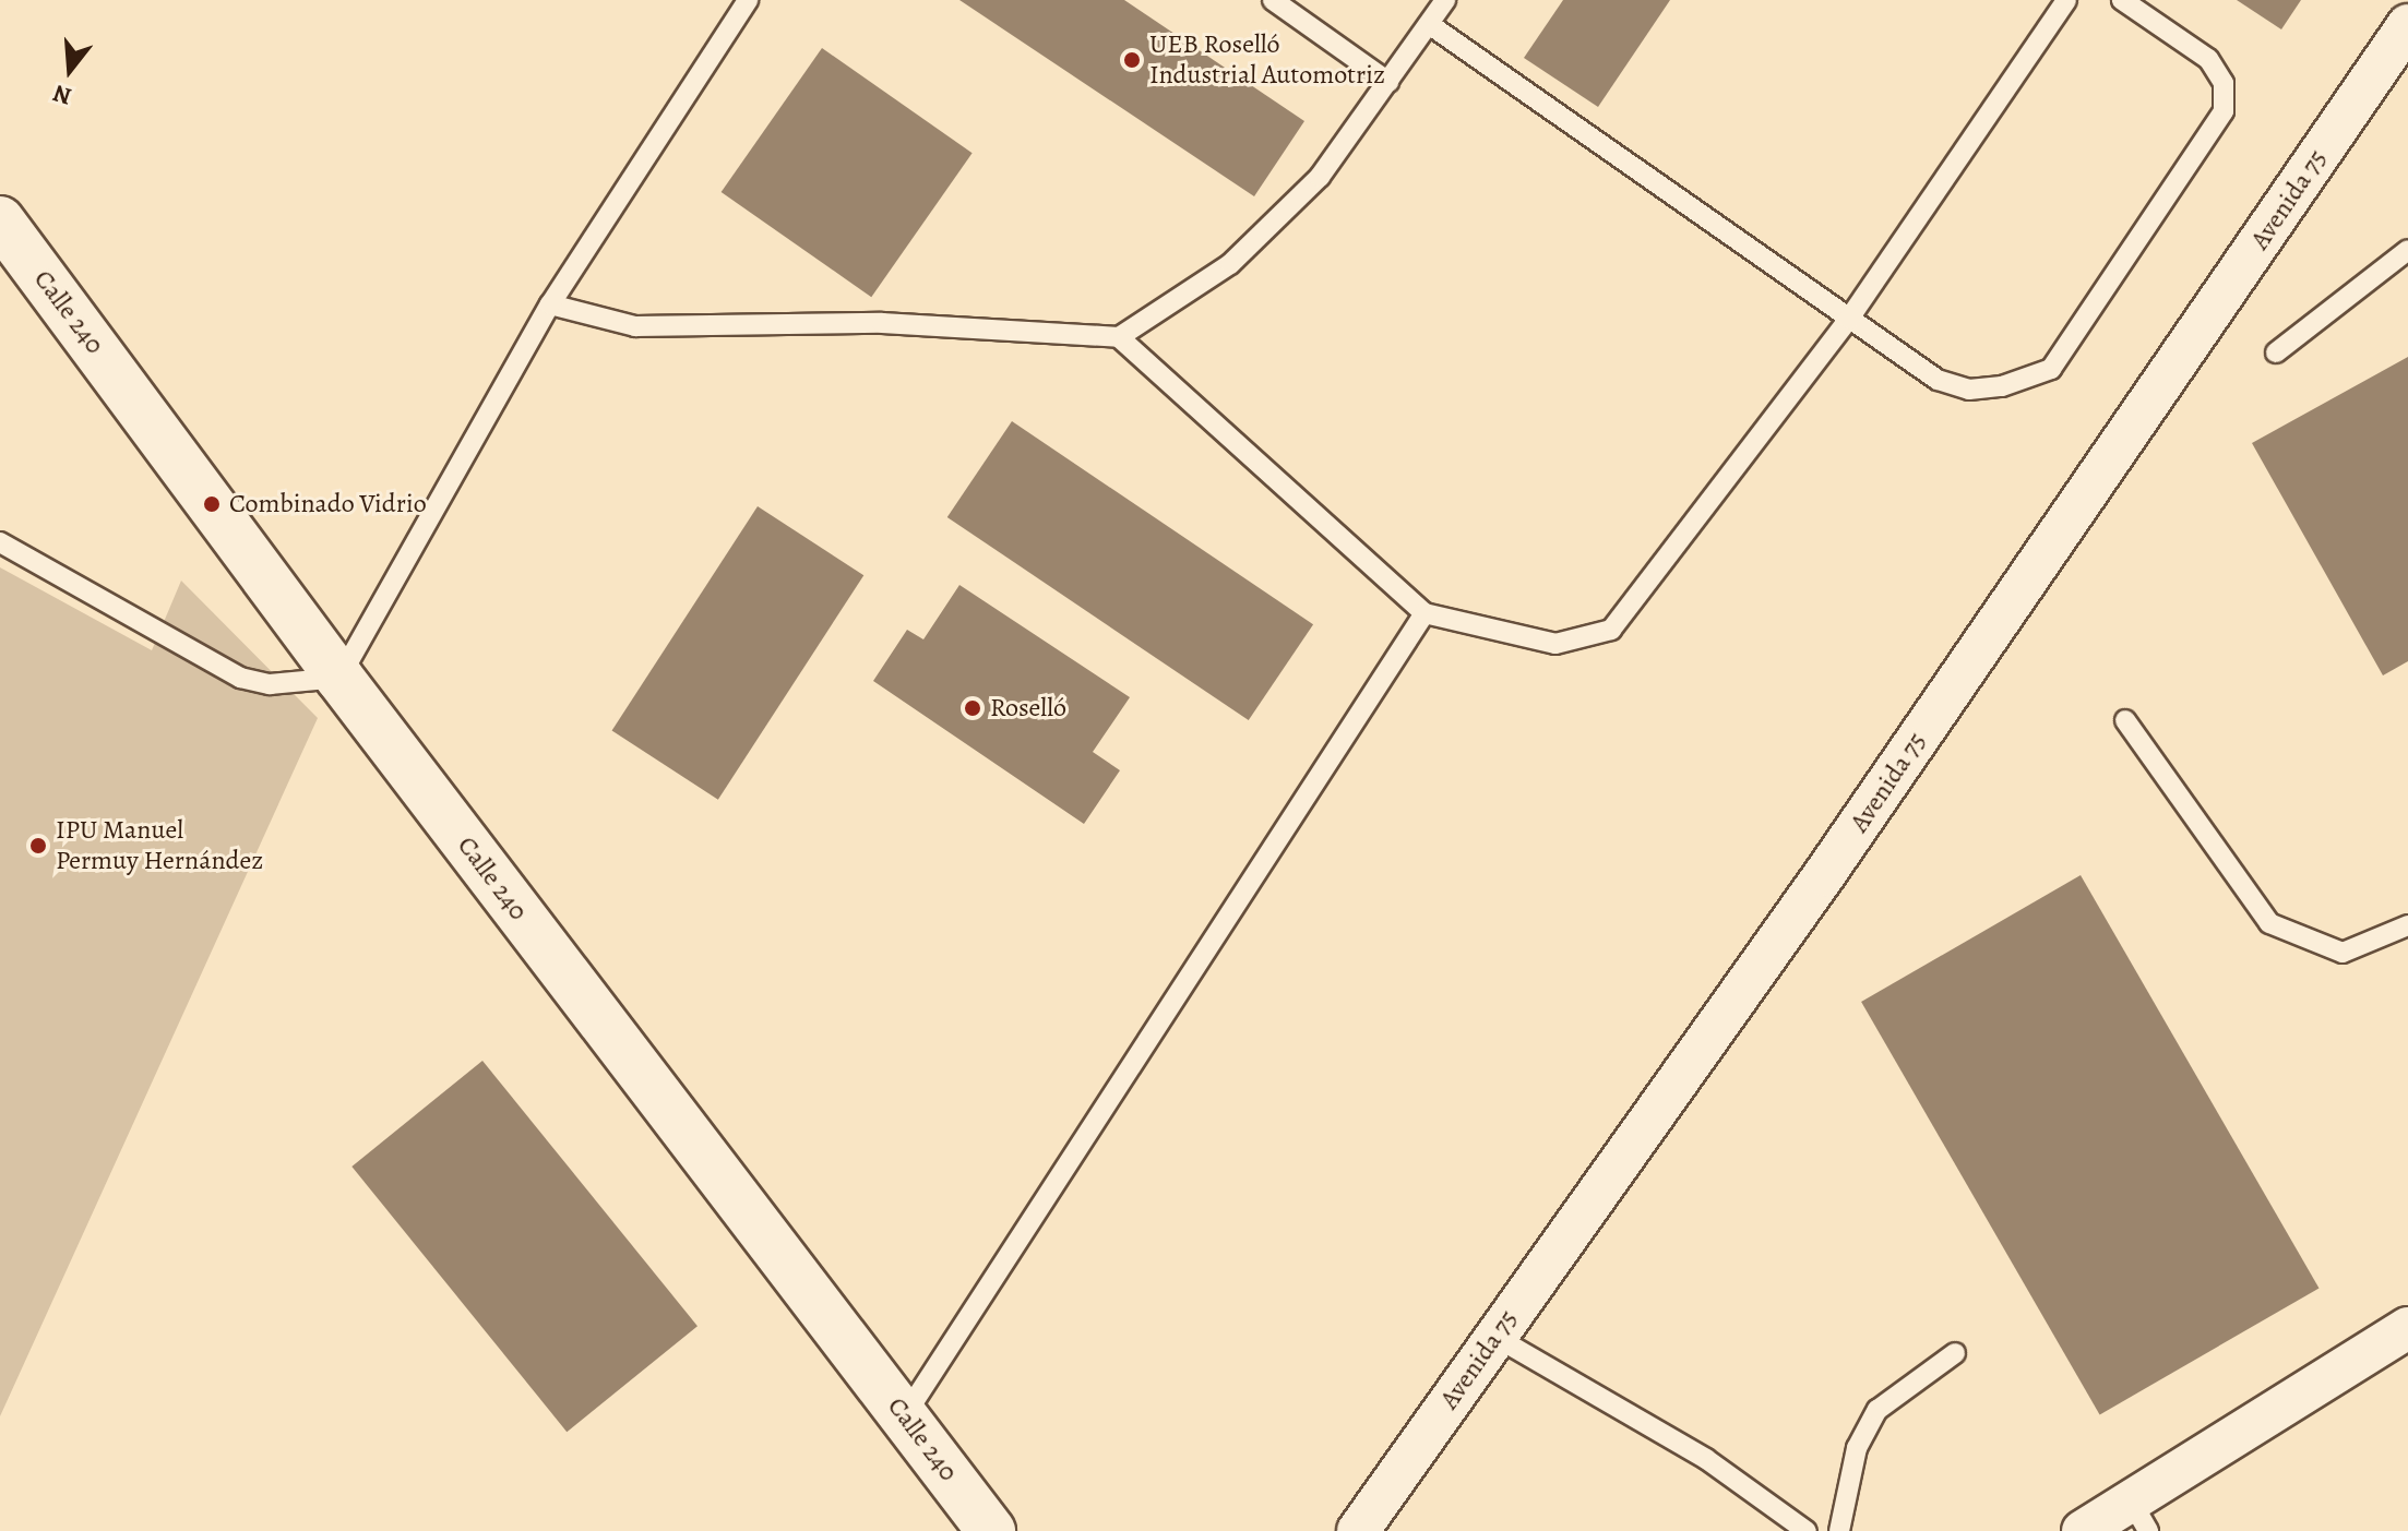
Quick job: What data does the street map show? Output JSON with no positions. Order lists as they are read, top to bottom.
{
  "streets": {
    "main road": ["Calle 240"],
    "street": ["Avenida 75"]
  },
  "places": [
    "UEB Roselló Industrial Automotriz",
    "Combinado Vidrio",
    "Roselló",
    "IPU Manuel Permuy Hernández"
  ],
  "north": "bottom"
}
